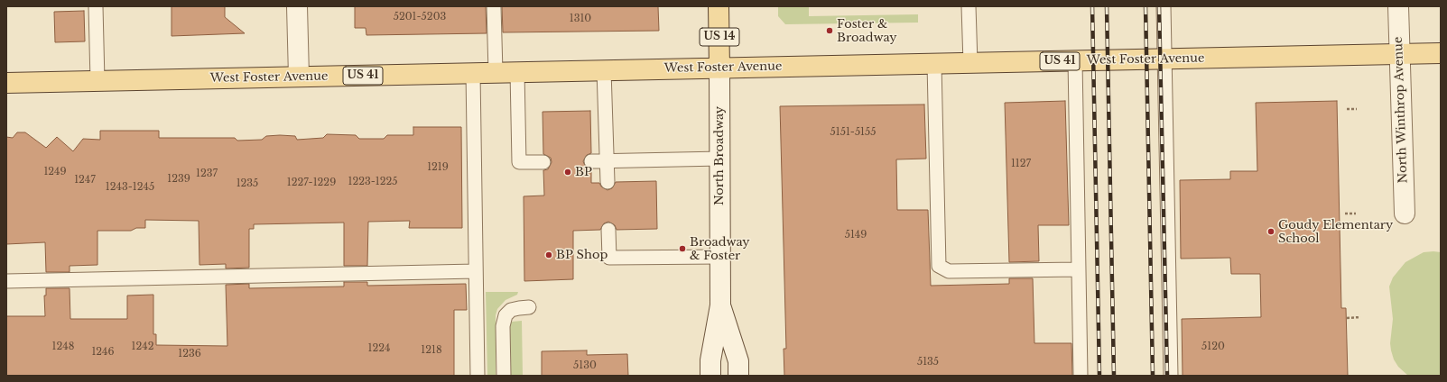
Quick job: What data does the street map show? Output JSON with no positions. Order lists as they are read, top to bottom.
{
  "streets": {
    "main road": [
      "US 14",
      "West Foster Avenue",
      "US 41",
      "North Winthrop Avenue",
      "North Broadway"
    ]
  },
  "crossings": [
    ["West Foster Avenue", "North Winthrop Avenue"],
    ["West Foster Avenue", "North Broadway"]
  ],
  "places": [
    "Foster & Broadway",
    "BP",
    "Goudy Elementary School",
    "Broadway & Foster",
    "BP Shop"
  ],
  "house_numbers": [
    "5201-5203",
    "1310",
    "5151-5155",
    "1127",
    "1219",
    "1249",
    "1237",
    "1239",
    "1247",
    "1223-1225",
    "1227-1229",
    "1235",
    "1243-1245",
    "5149",
    "1248",
    "1242",
    "5120",
    "1224",
    "1218",
    "1246",
    "1236",
    "5135",
    "5130"
  ]
}
